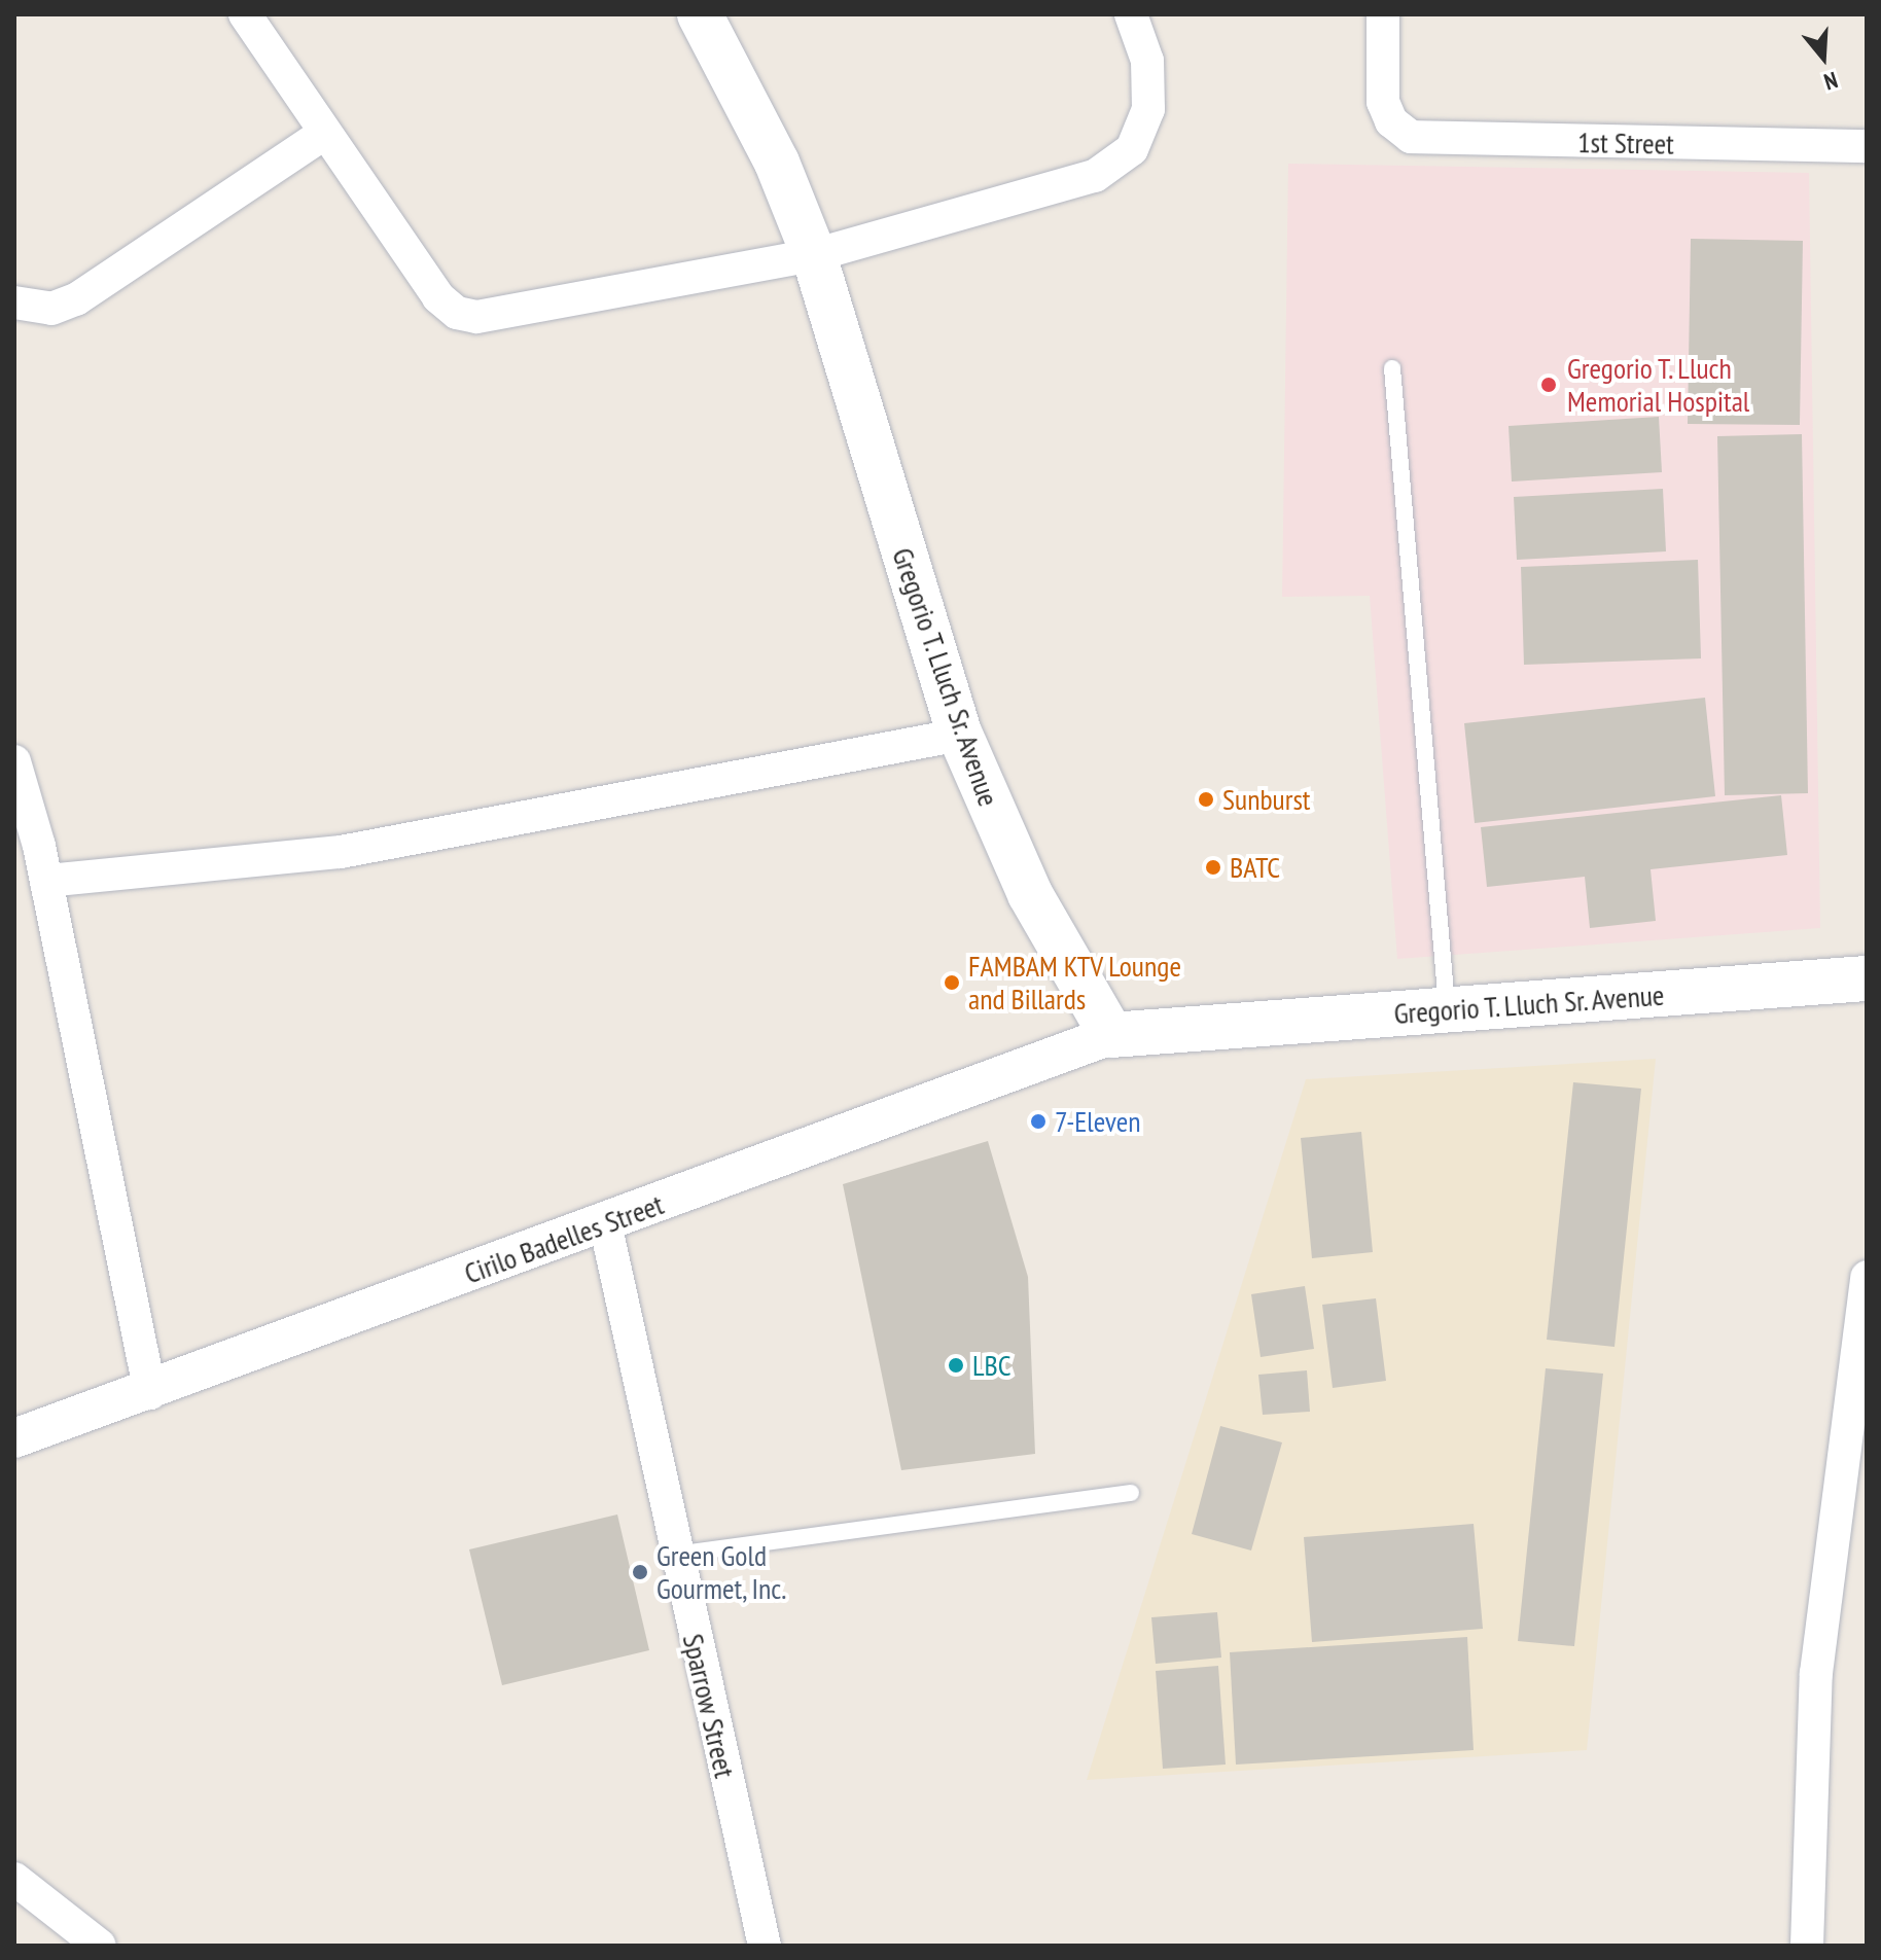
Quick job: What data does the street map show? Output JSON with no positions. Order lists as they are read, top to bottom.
{
  "streets": {
    "main road": ["Gregorio T. Lluch Sr. Avenue"],
    "street": ["1st Street", "Cirilo Badelles Street", "Sparrow Street"]
  },
  "crossings": [
    ["Gregorio T. Lluch Sr. Avenue", "Cirilo Badelles Street"],
    ["Cirilo Badelles Street", "Sparrow Street"]
  ],
  "places": [
    "Gregorio T. Lluch Memorial Hospital",
    "Sunburst",
    "BATC",
    "FAMBAM KTV Lounge and Billards",
    "7-Eleven",
    "LBC",
    "Green Gold Gourmet, Inc."
  ],
  "north": "bottom"
}
